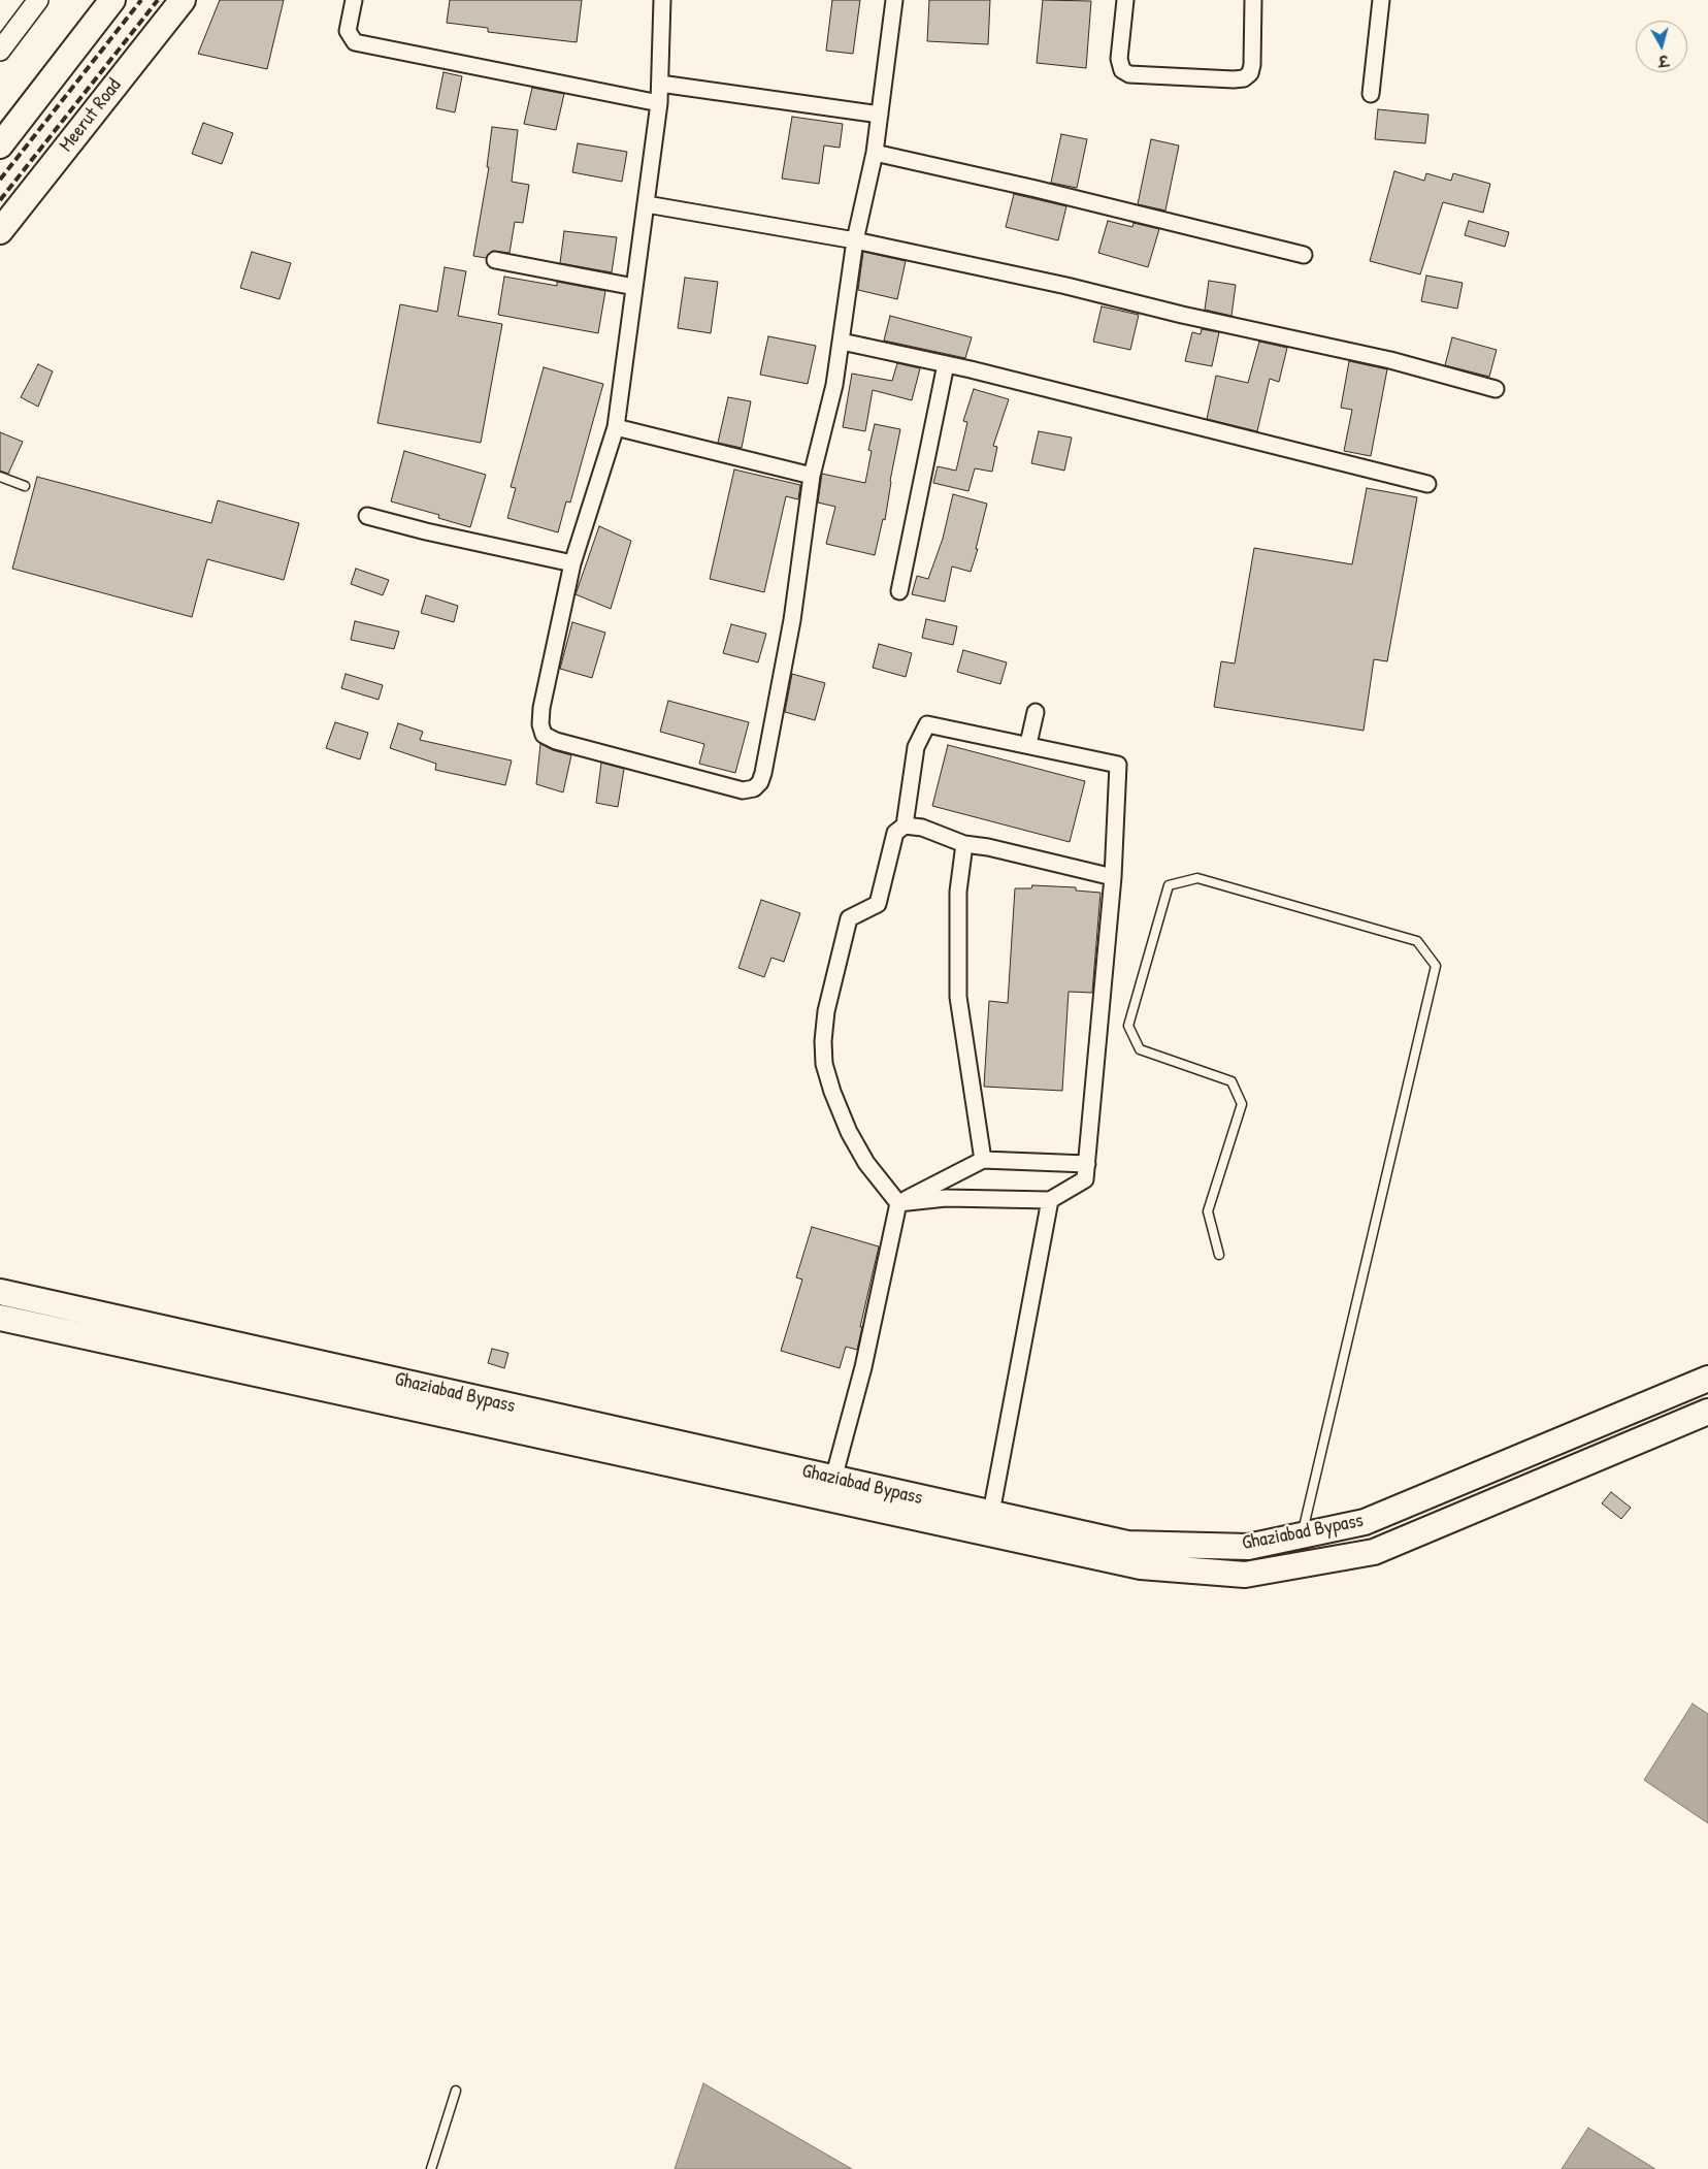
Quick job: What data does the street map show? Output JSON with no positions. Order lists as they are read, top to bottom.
{
  "streets": {
    "main road": ["Meerut Road", "Ghaziabad Bypass"]
  },
  "north": "bottom"
}
